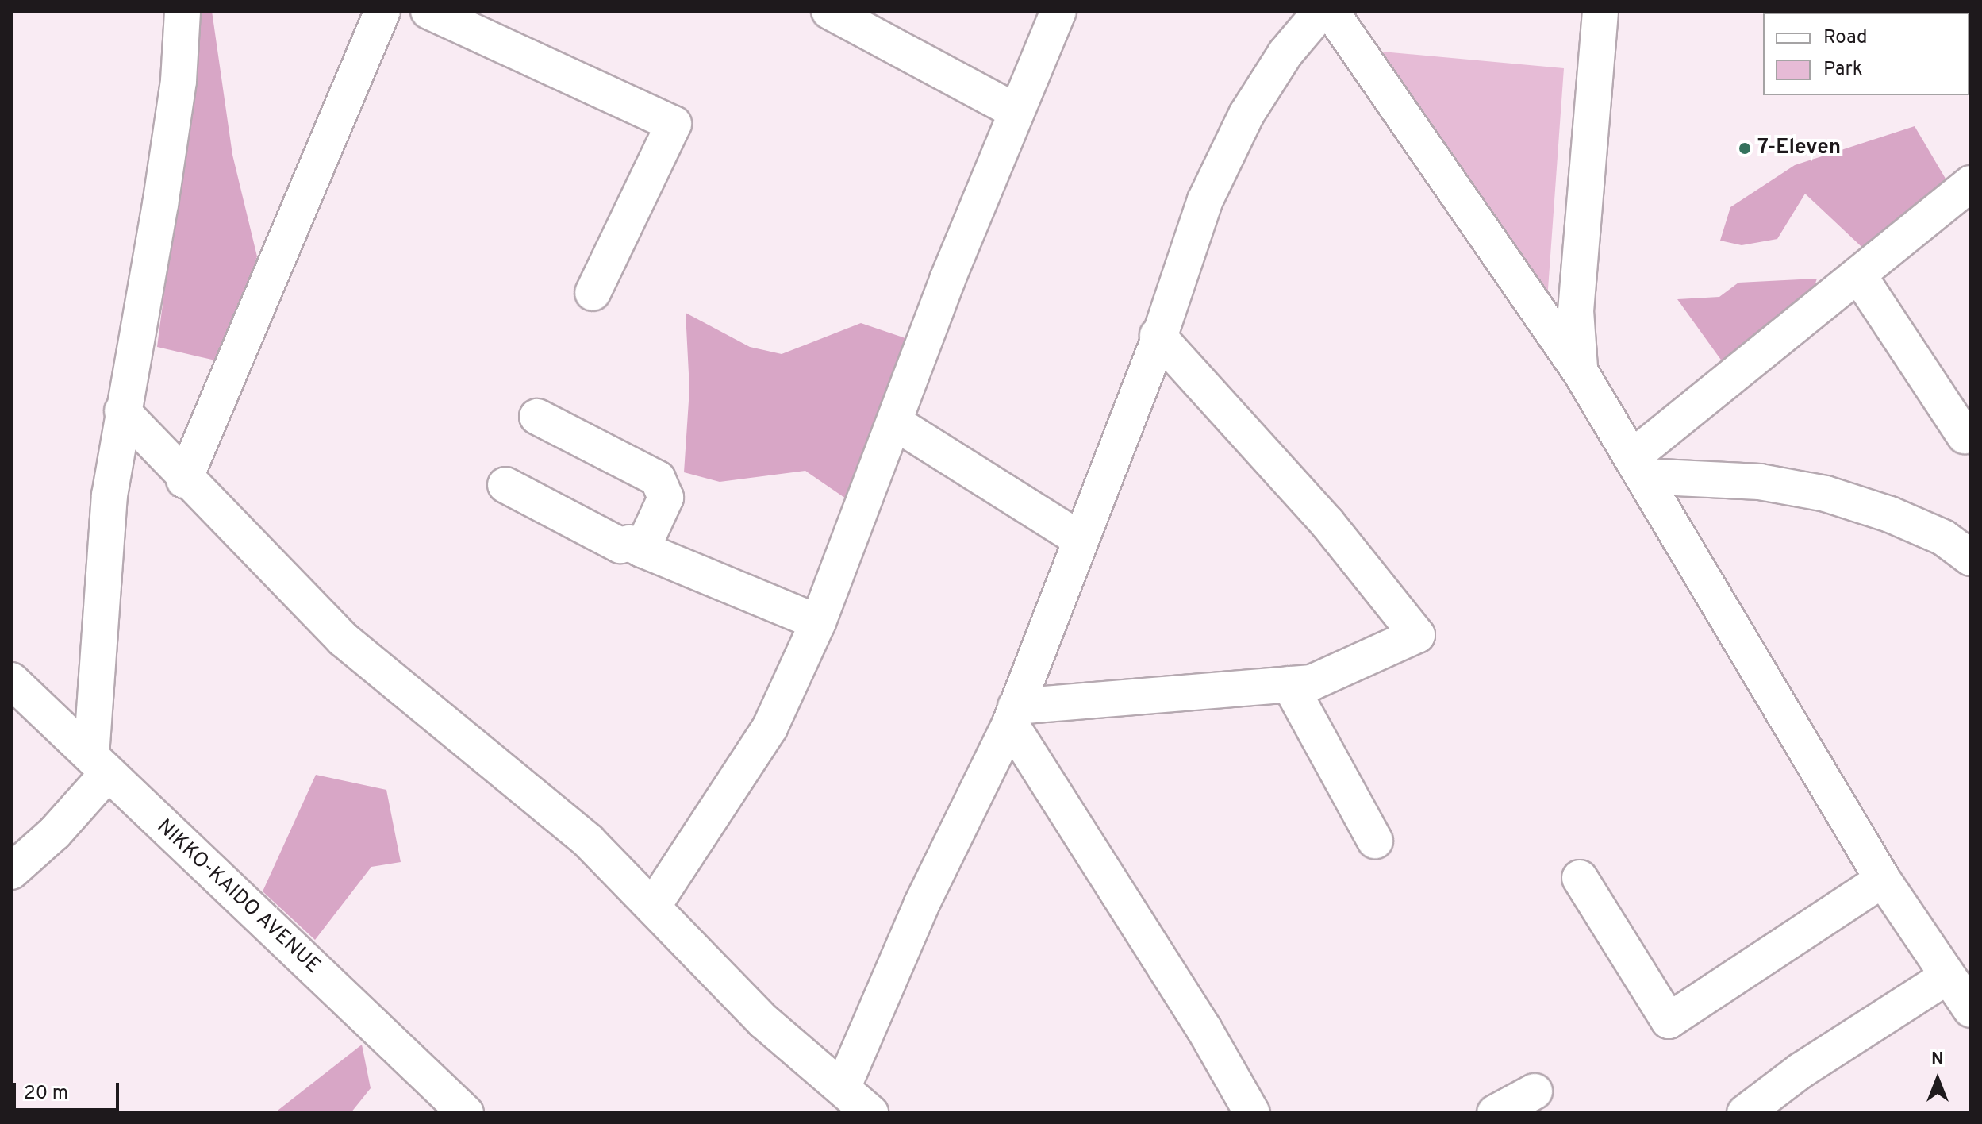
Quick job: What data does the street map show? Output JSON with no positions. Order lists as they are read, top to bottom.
{
  "streets": {
    "street": ["NIKKO-KAIDO AVENUE"]
  },
  "places": ["7-Eleven"],
  "legend": ["Road", "Park"],
  "scale_bar": "20 m",
  "north": "top"
}
